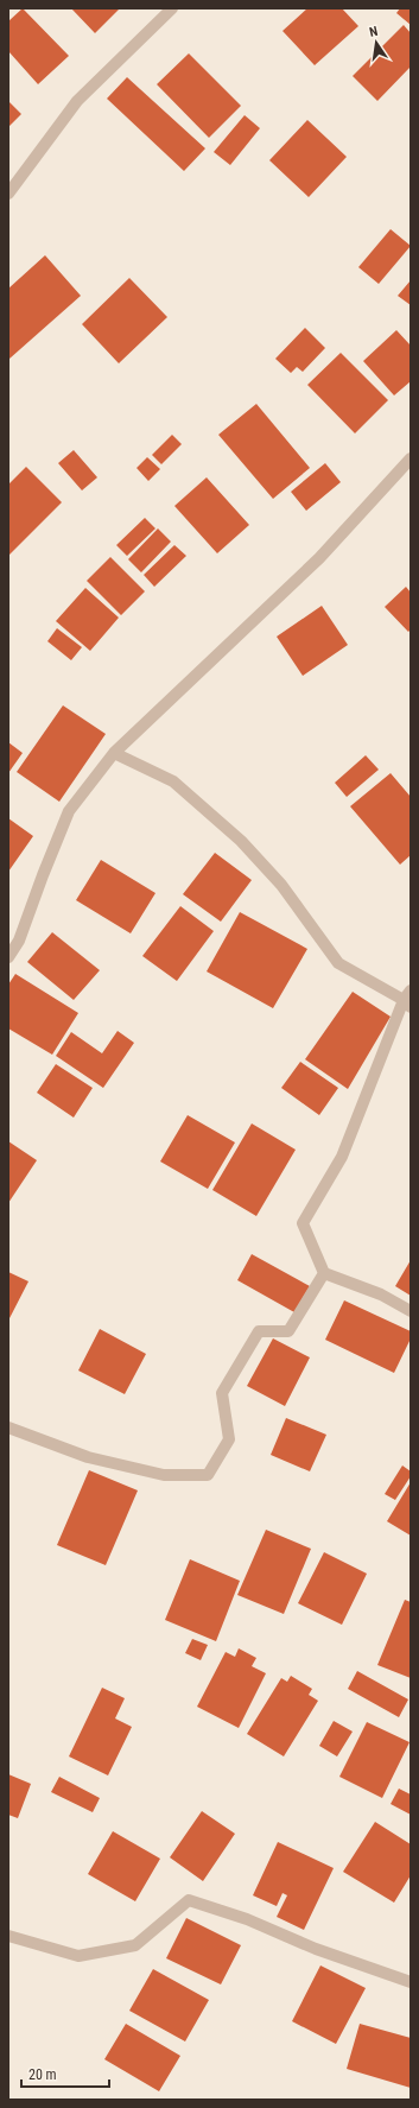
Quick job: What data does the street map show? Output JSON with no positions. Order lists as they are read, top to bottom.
{
  "scale_bar": "20 m",
  "north": "top"
}
